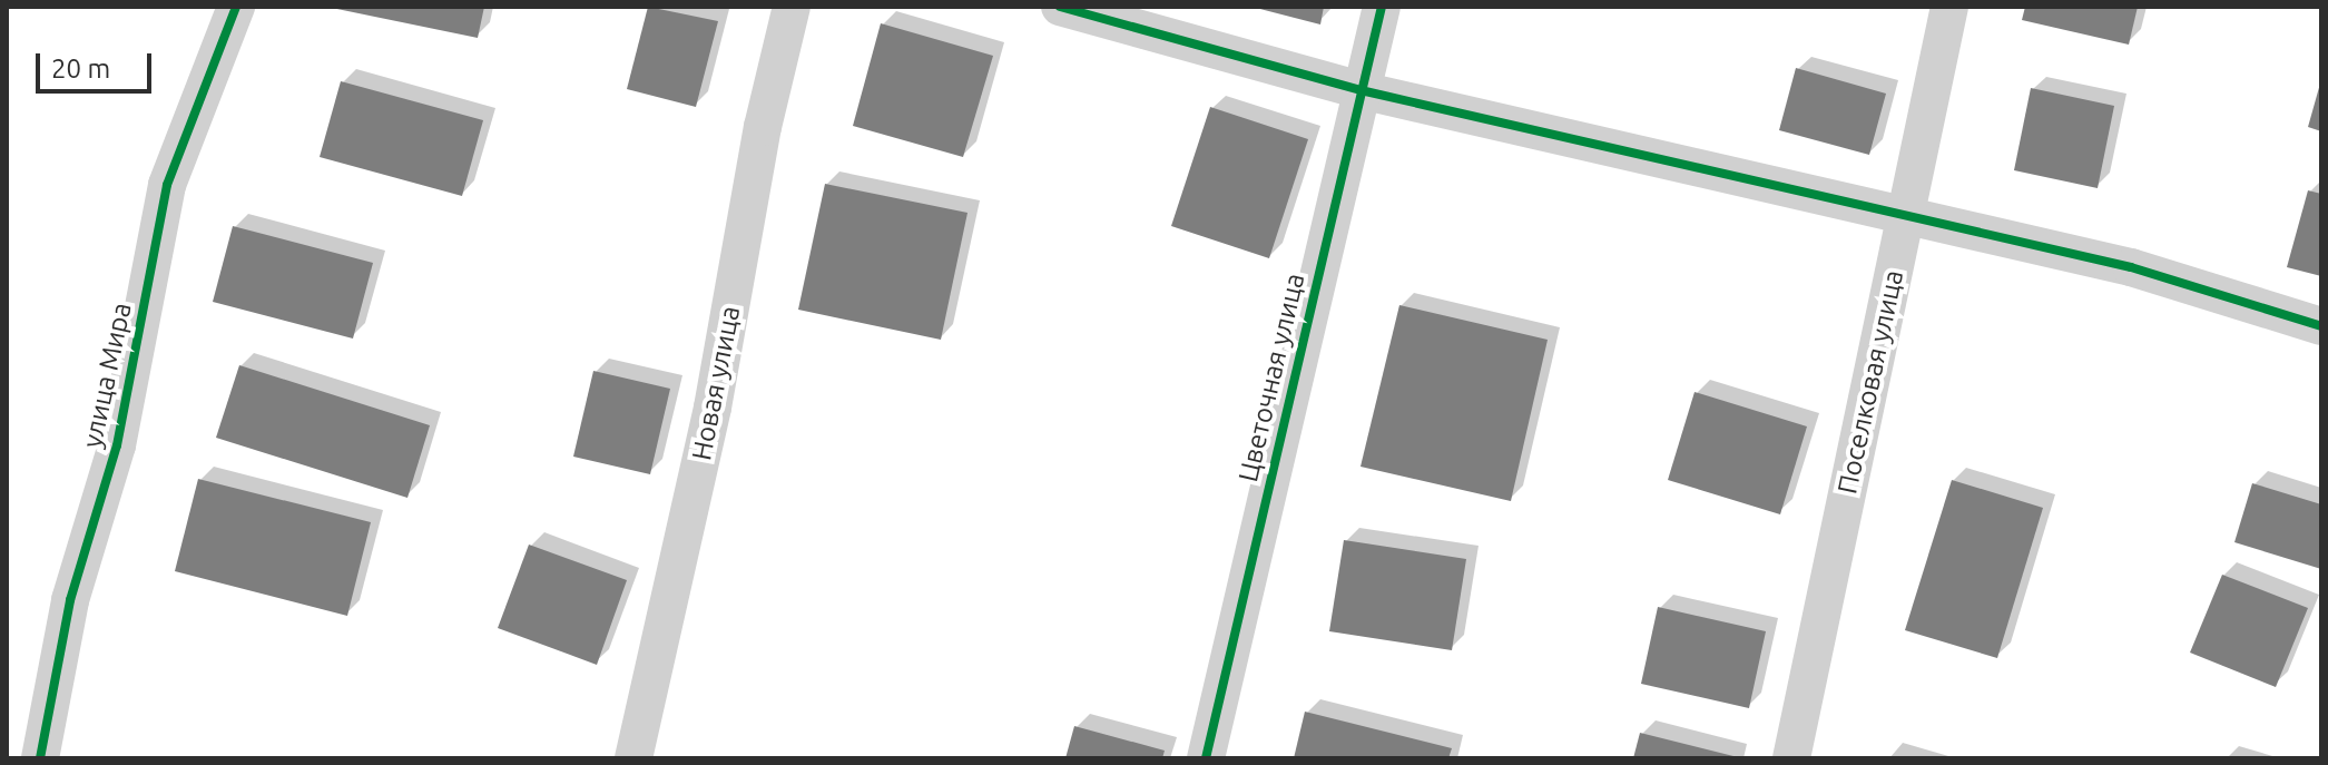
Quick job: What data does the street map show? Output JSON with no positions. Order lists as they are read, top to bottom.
{
  "streets": {
    "street": [
      "улица Мира",
      "Цветочная улица",
      "Поселковая улица",
      "Новая улица"
    ]
  },
  "scale_bar": "20 m"
}
